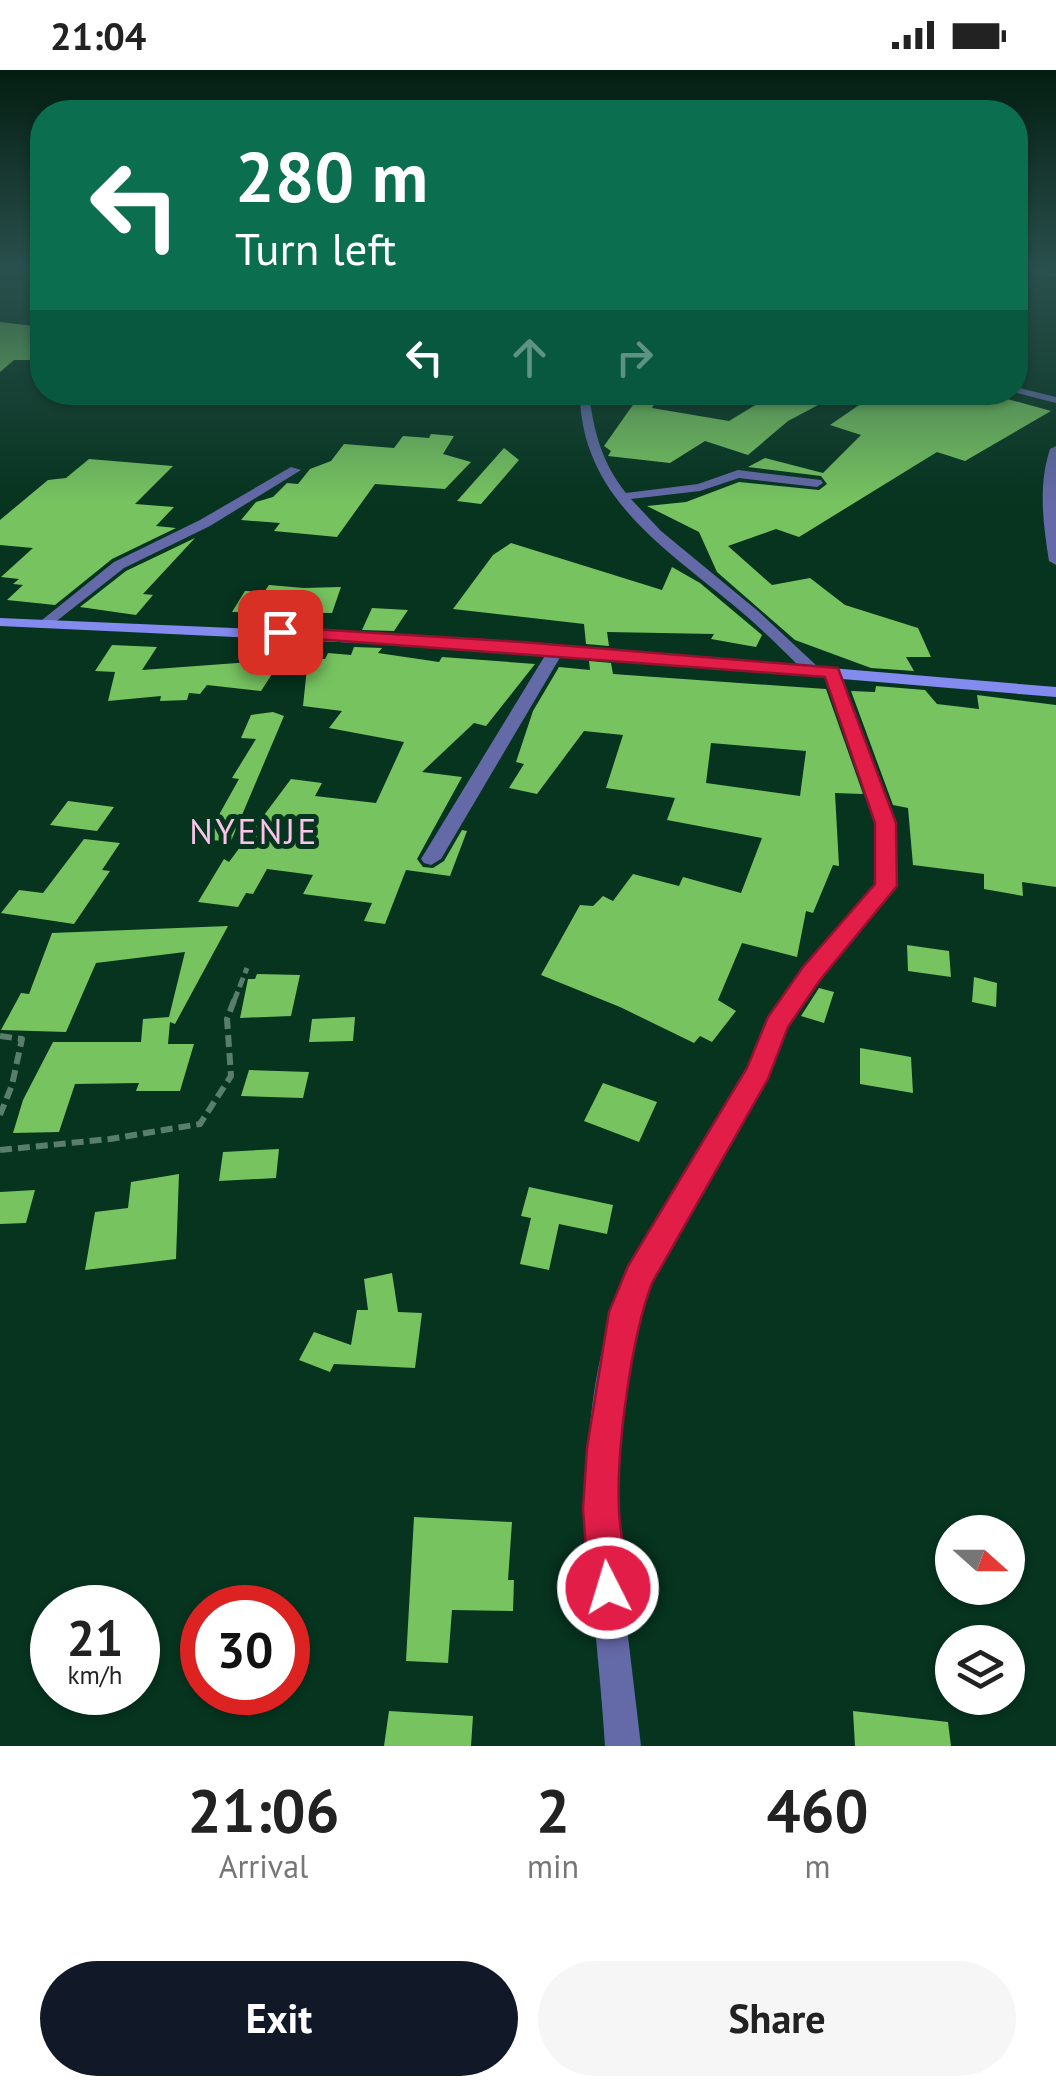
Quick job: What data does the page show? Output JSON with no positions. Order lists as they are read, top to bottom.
{
  "districts": ["NYENJE"],
  "north": "right",
  "page": {
    "status": "21:04",
    "turn": ["280 m", "Turn left"],
    "speed": "21 km/h",
    "limit": "30",
    "eta": [
      "21:06",
      "Arrival",
      "2",
      "min",
      "460",
      "m"
    ],
    "buttons": ["Exit", "Share"]
  }
}
